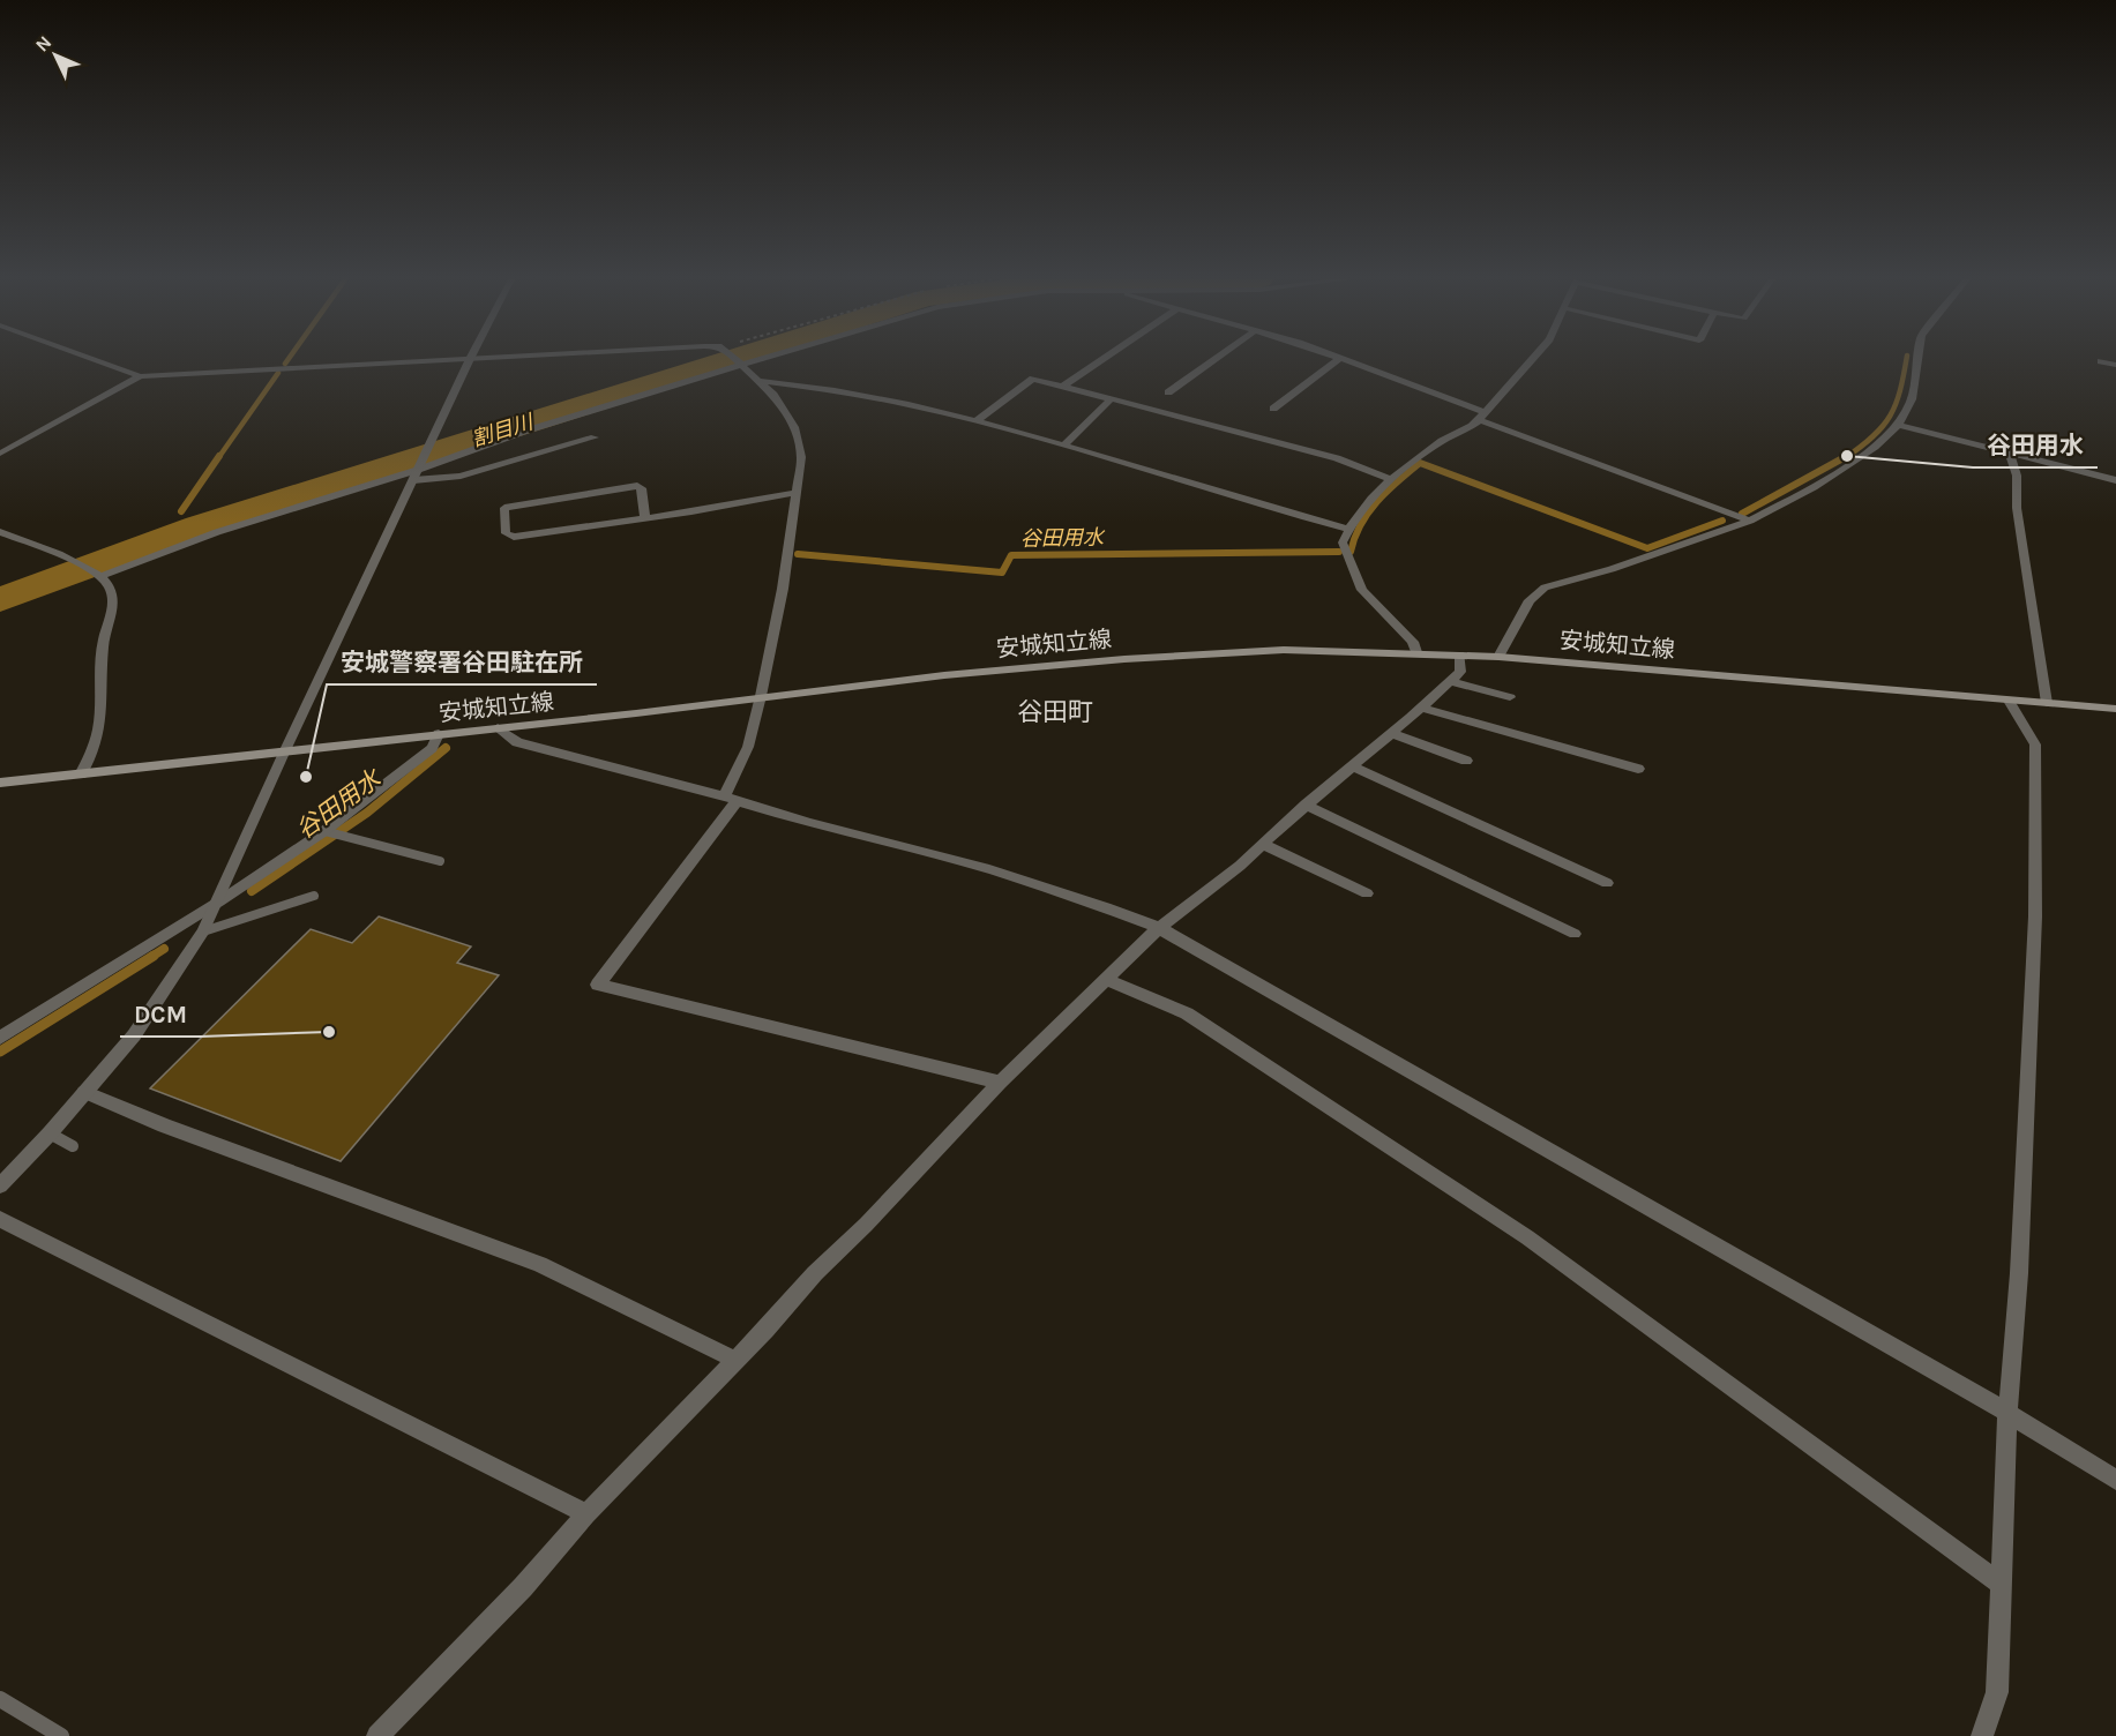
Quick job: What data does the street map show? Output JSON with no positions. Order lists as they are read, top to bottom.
{
  "streets": {
    "main road": ["安城知立線"]
  },
  "districts": ["谷田町"],
  "water": ["割目川", "谷田用水"],
  "places": ["谷田用水", "安城警察署谷田駐在所", "DCM"],
  "north": "top left"
}
